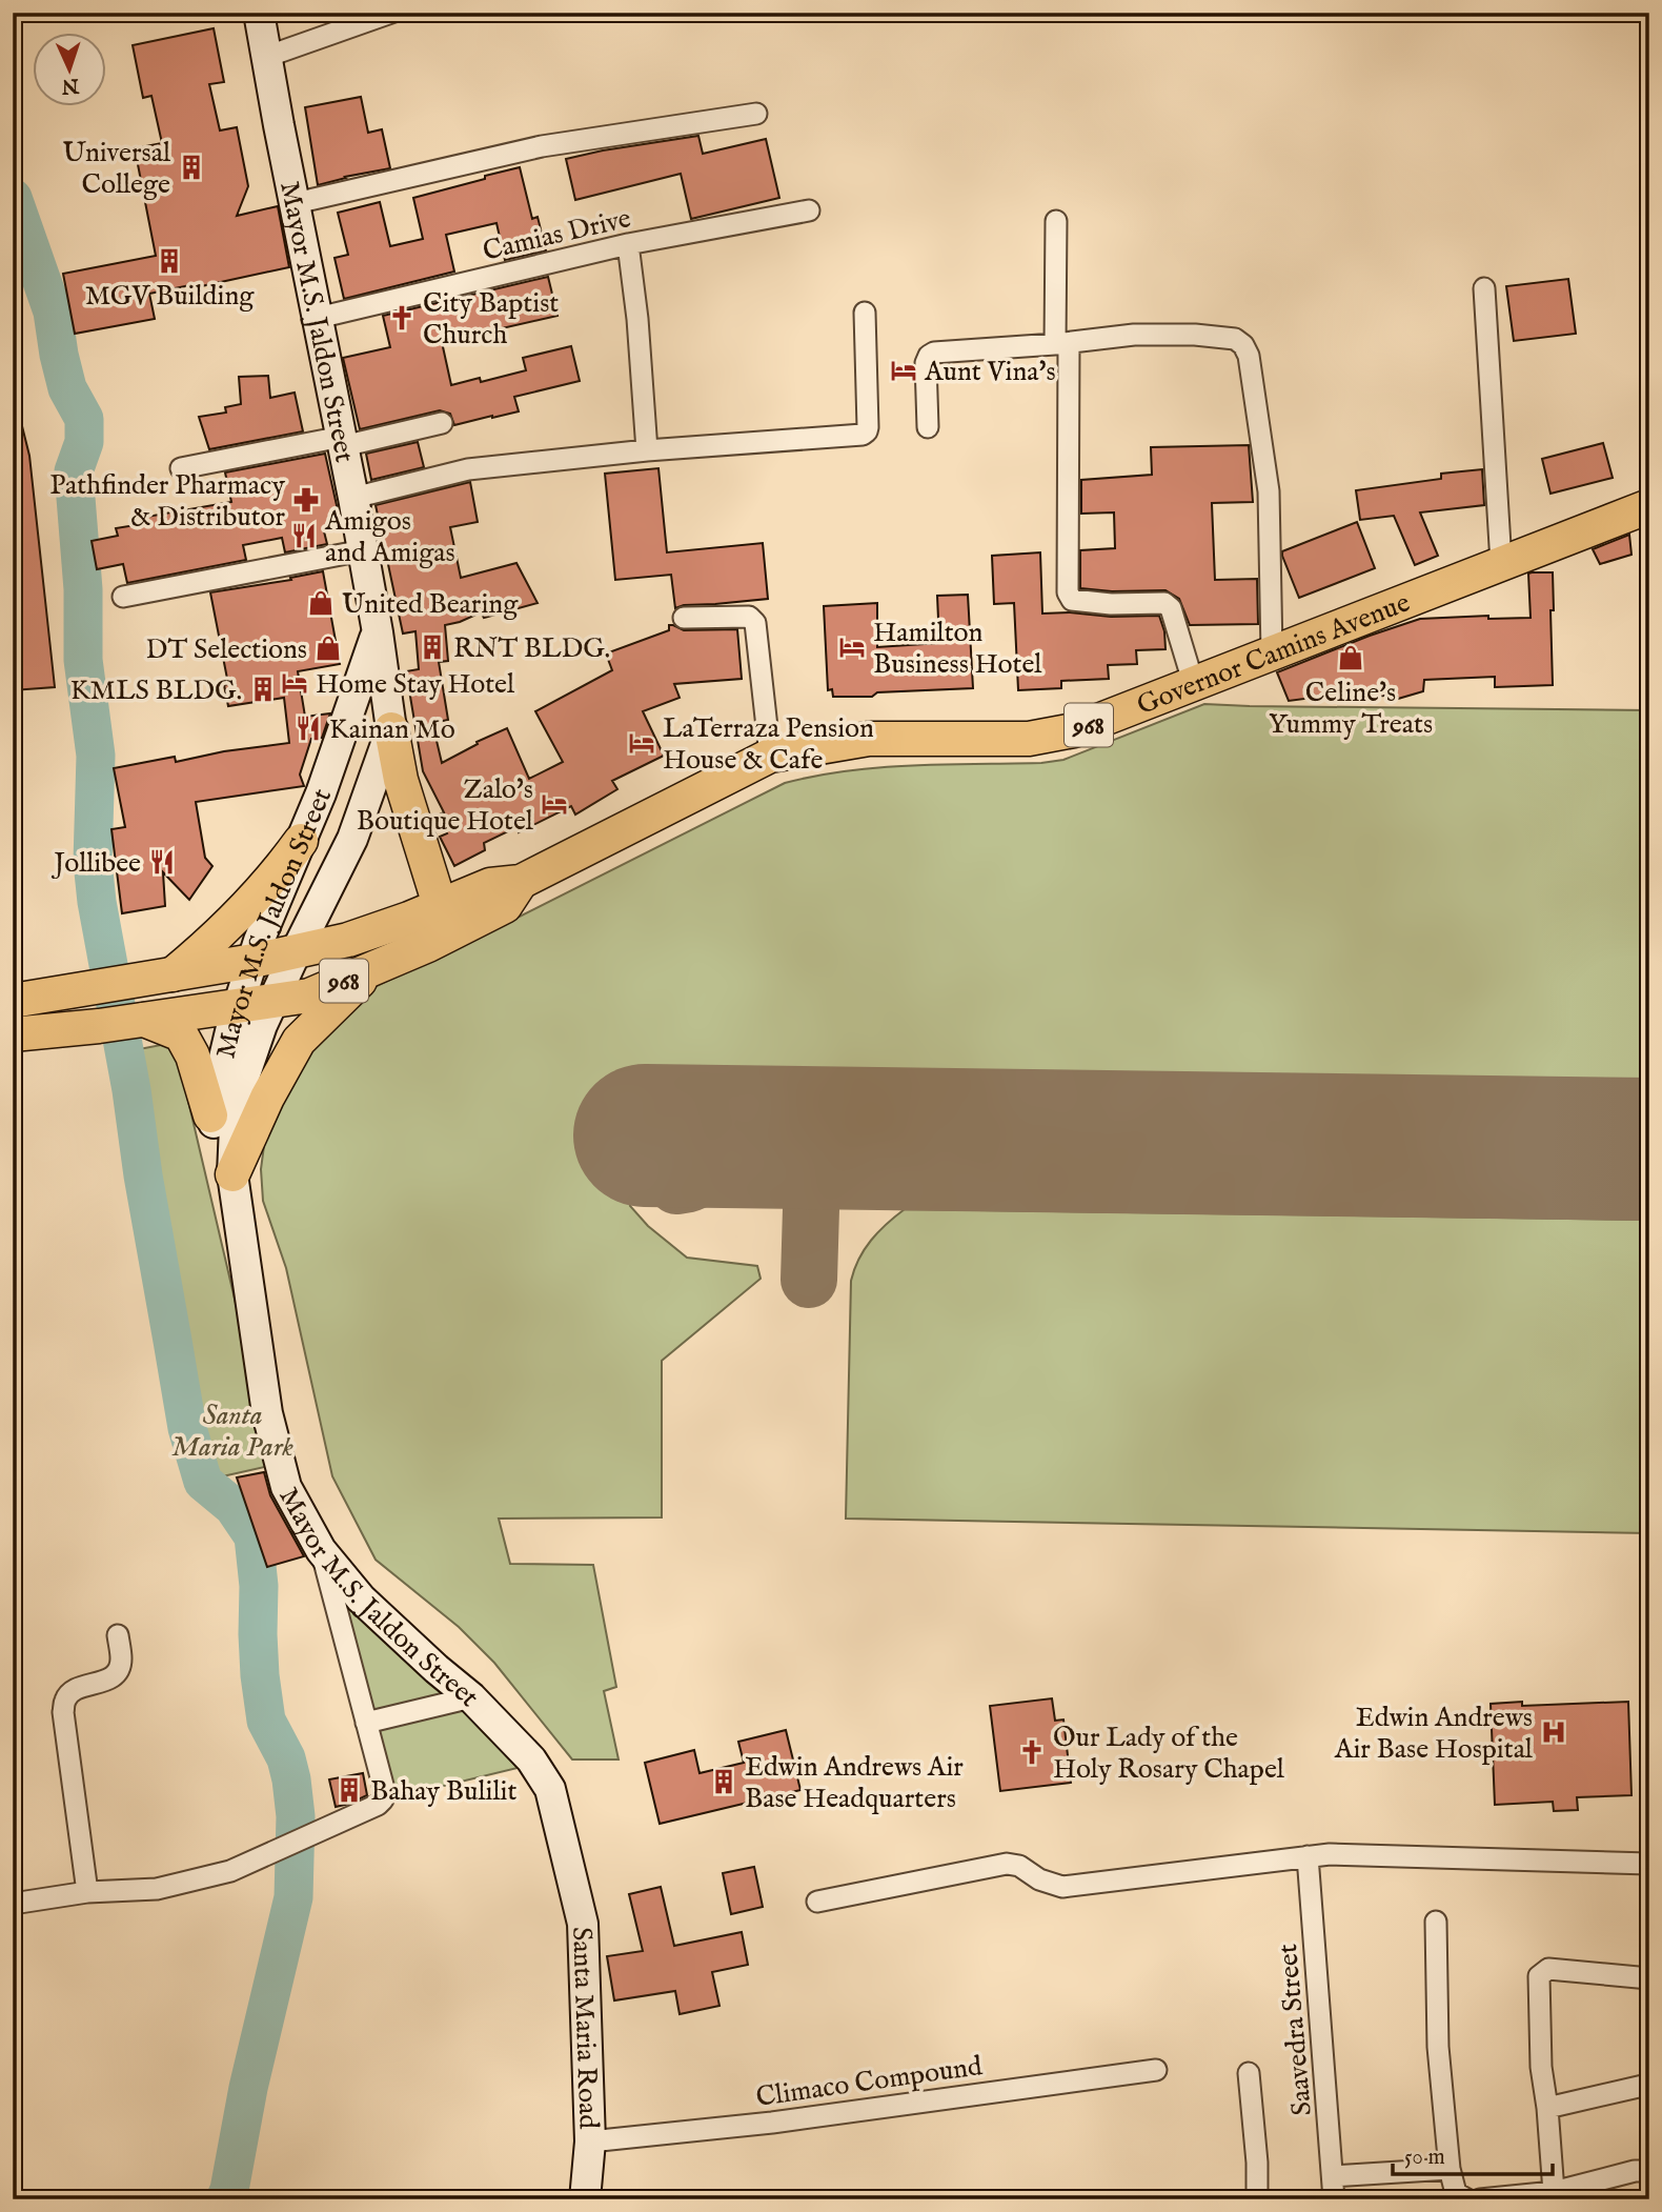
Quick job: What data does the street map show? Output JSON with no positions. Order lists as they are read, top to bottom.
{
  "streets": {
    "main road": [
      "Mayor M.S. Jaldon Street",
      "Governor Camins Avenue",
      "968",
      "Santa Maria Road"
    ],
    "street": ["Camias Drive", "Saavedra Street", "Climaco Compound"]
  },
  "crossings": [
    ["Camias Drive", "Mayor M.S. Jaldon Street"],
    ["Mayor M.S. Jaldon Street", "Governor Camins Avenue"],
    ["Mayor M.S. Jaldon Street", "Santa Maria Road"],
    ["Santa Maria Road", "Climaco Compound"]
  ],
  "parks": ["Santa Maria Park"],
  "places": {
    "building": [
      "Universal College",
      "MGV Building",
      "RNT BLDG.",
      "KMLS BLDG.",
      "Edwin Andrews Air Base Headquarters",
      "Bahay Bulilit"
    ],
    "church": ["City Baptist Church", "Our Lady of the Holy Rosary Chapel"],
    "hotel": [
      "Aunt Vina's",
      "Hamilton Business Hotel",
      "Home Stay Hotel",
      "LaTerraza Pension House & Cafe",
      "Zalo's Boutique Hotel"
    ],
    "pharmacy": ["Pathfinder Pharmacy & Distributor"],
    "restaurant": ["Amigos and Amigas", "Kainan Mo", "Jollibee"],
    "shop": ["United Bearing", "DT Selections", "Celine's Yummy Treats"],
    "hospital": ["Edwin Andrews Air Base Hospital"]
  },
  "scale_bar": "50 m",
  "north": "bottom"
}
